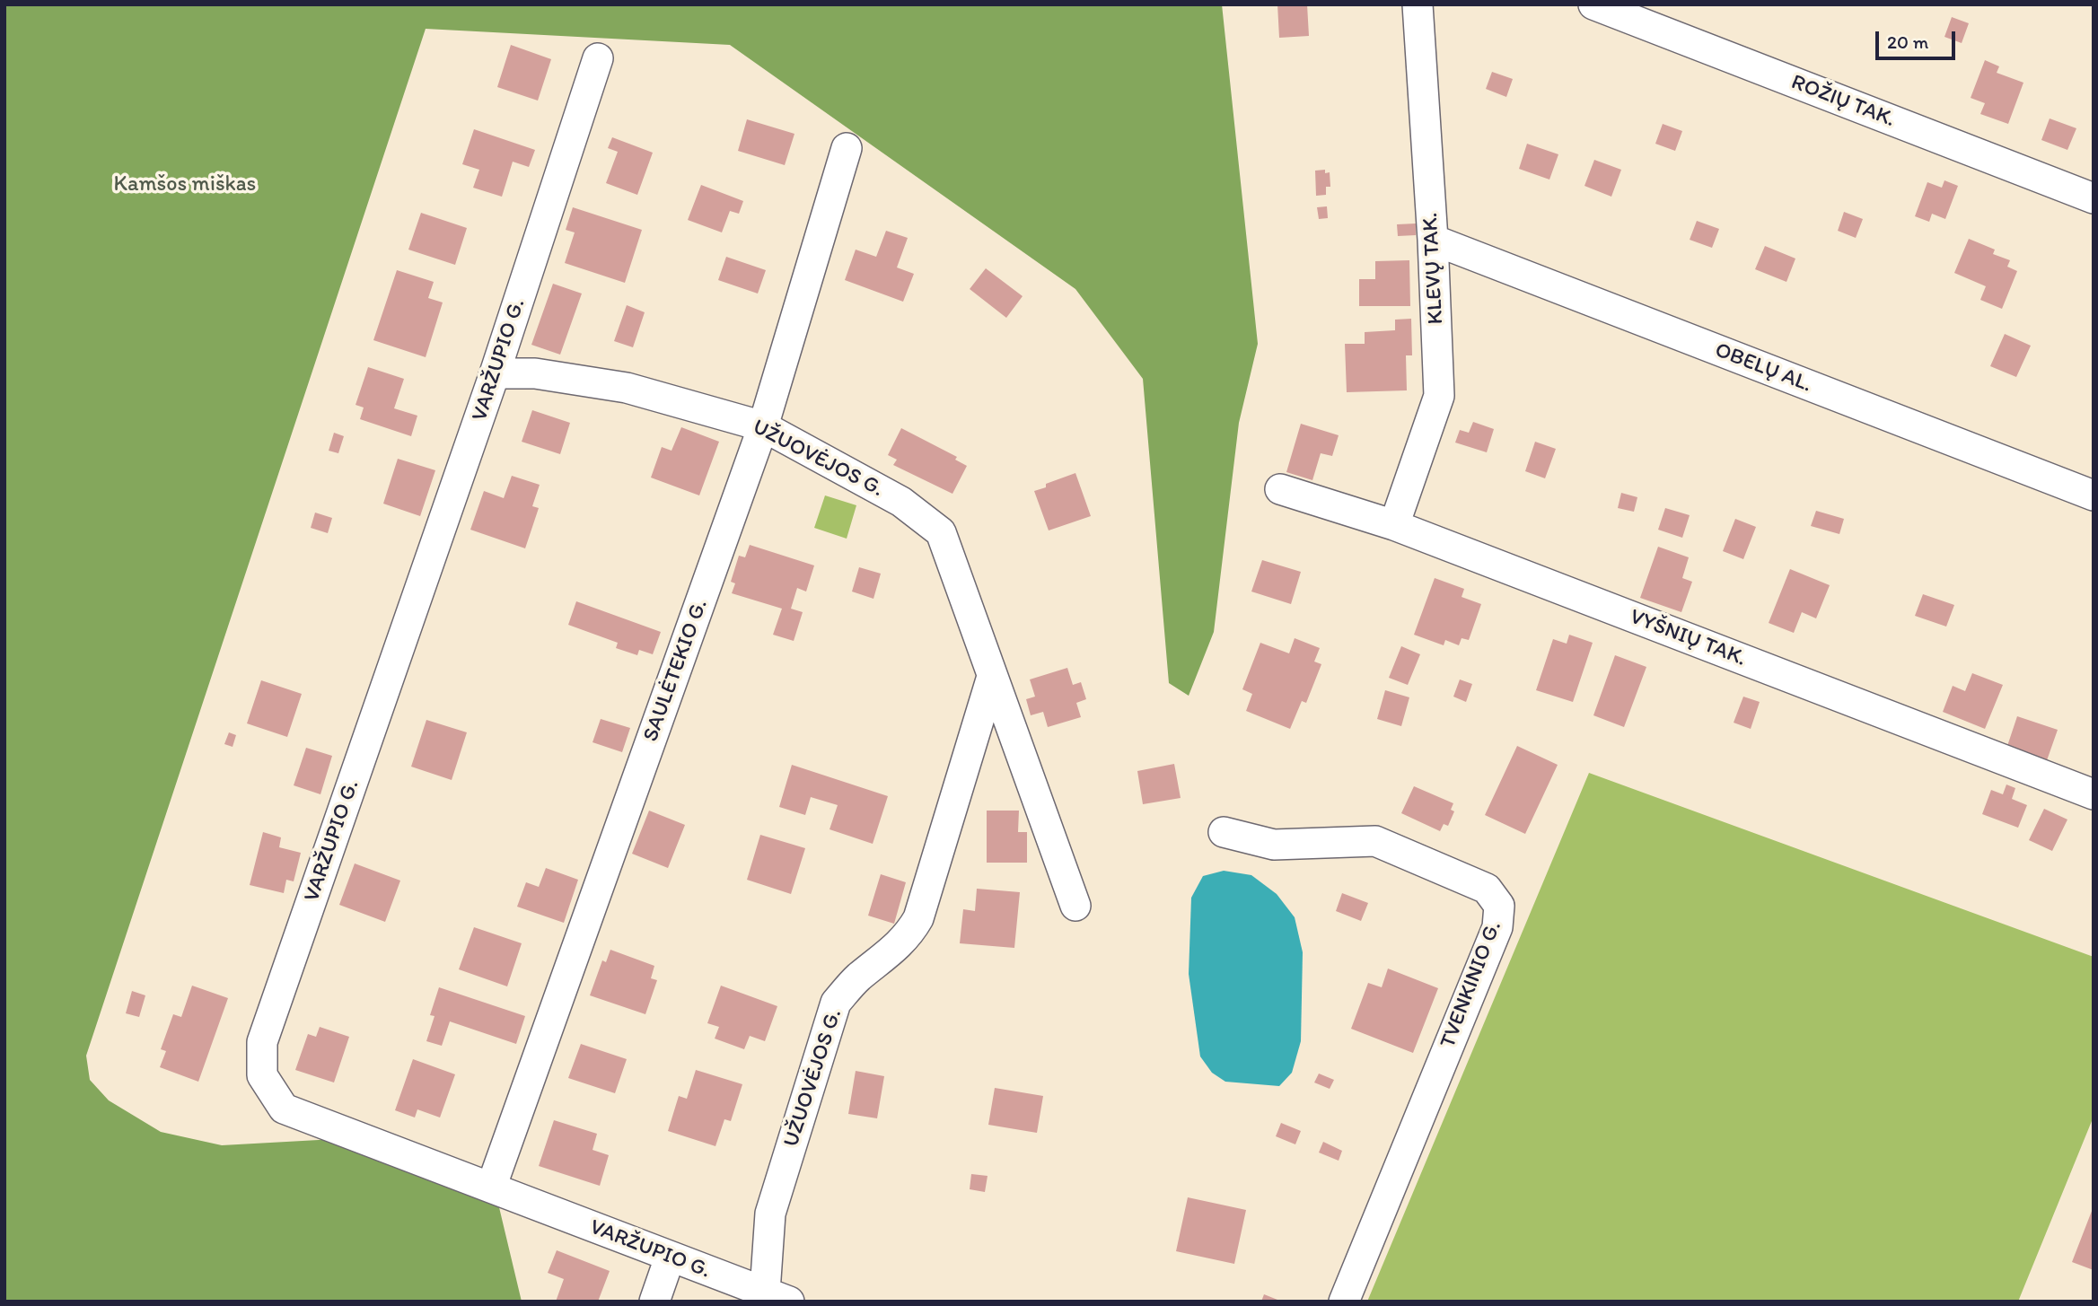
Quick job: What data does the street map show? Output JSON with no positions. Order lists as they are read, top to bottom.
{
  "streets": {
    "street": [
      "ROŽIŲ TAK.",
      "KLEVŲ TAK.",
      "VARŽUPIO G.",
      "OBELŲ AL.",
      "UŽUOVĖJOS G.",
      "VYŠNIŲ TAK.",
      "SAULĖTEKIO G.",
      "TVENKINIO G."
    ]
  },
  "crossings": [
    ["KLEVŲ TAK.", "OBELŲ AL."],
    ["KLEVŲ TAK.", "VYŠNIŲ TAK."],
    ["VARŽUPIO G.", "UŽUOVĖJOS G."],
    ["VARŽUPIO G.", "SAULĖTEKIO G."],
    ["UŽUOVĖJOS G.", "SAULĖTEKIO G."]
  ],
  "parks": ["Kamšos miškas"],
  "scale_bar": "20 m"
}
